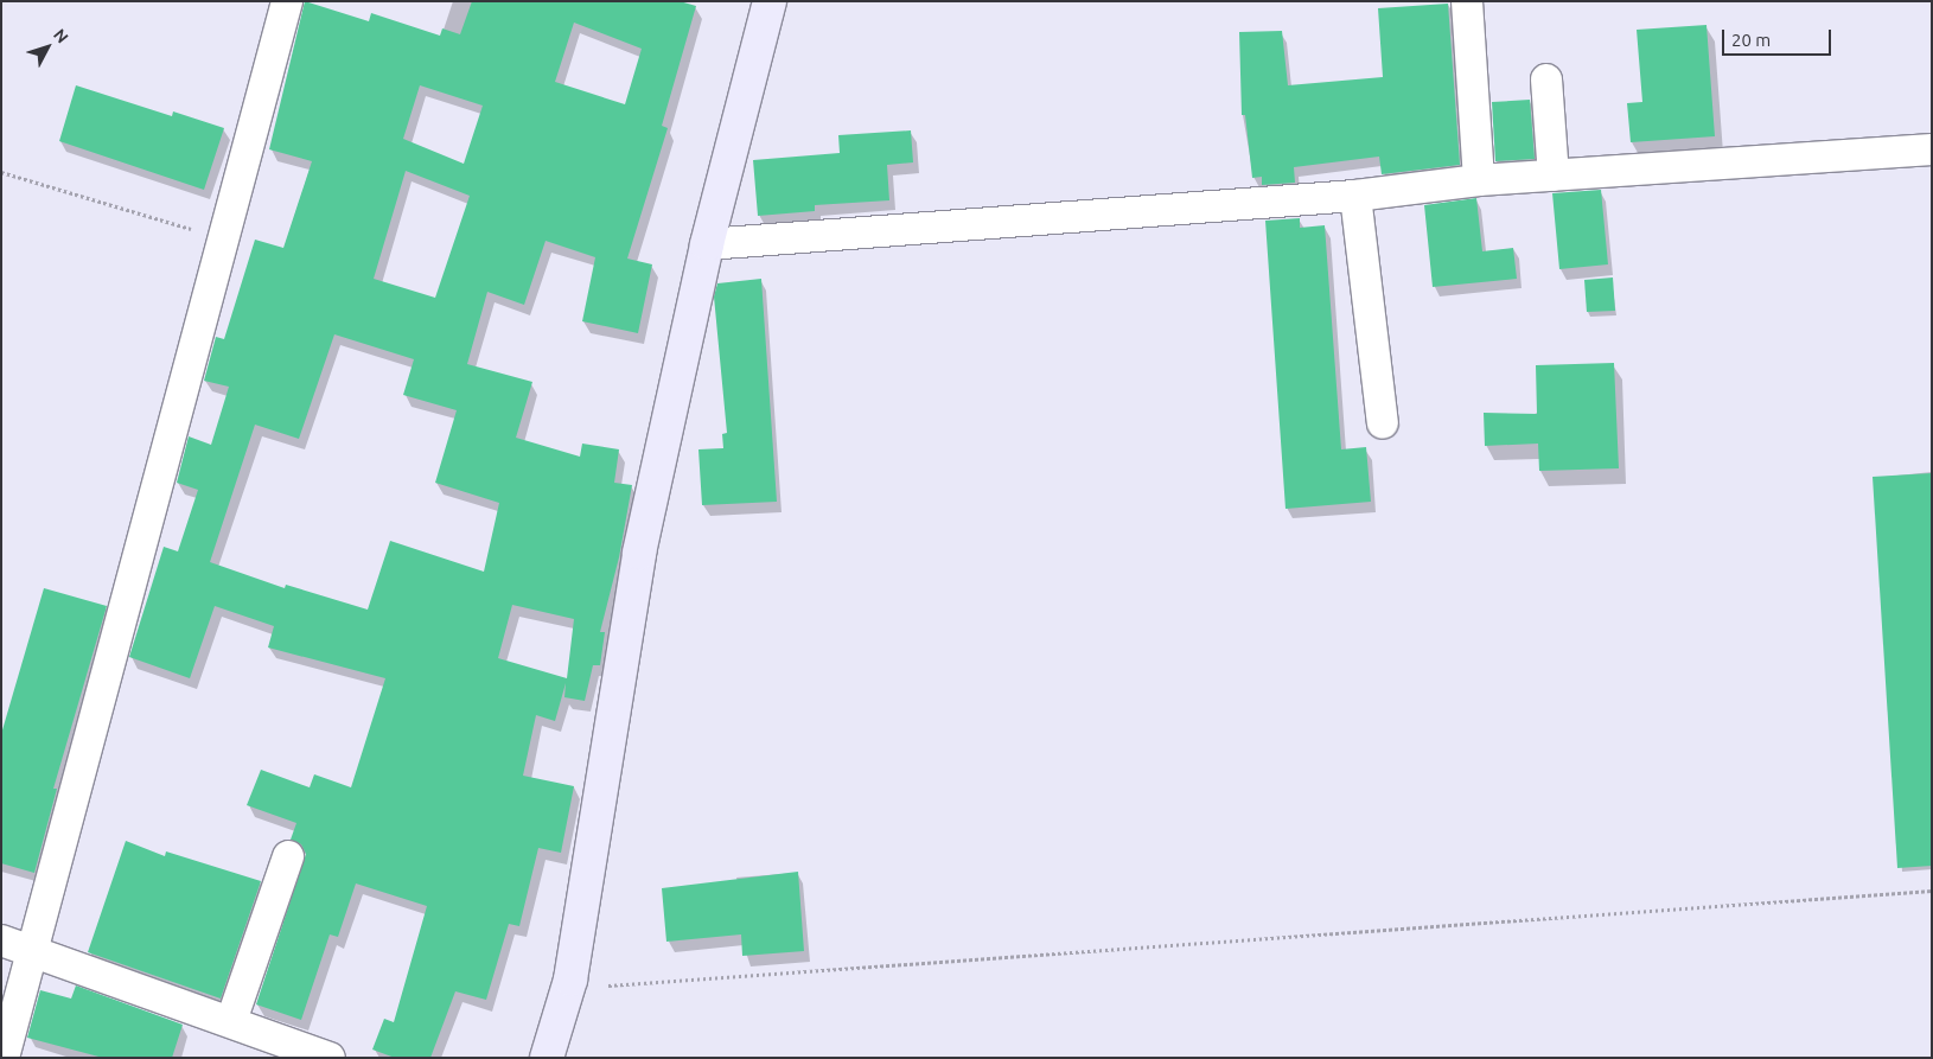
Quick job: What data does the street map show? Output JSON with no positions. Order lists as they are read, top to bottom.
{
  "scale_bar": "20 m",
  "north": "top right"
}
